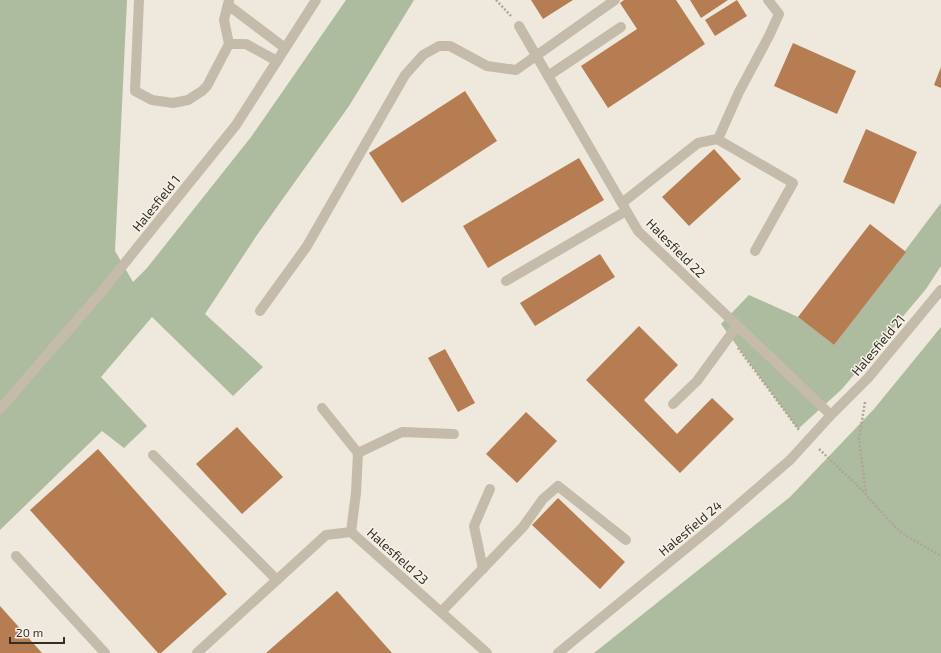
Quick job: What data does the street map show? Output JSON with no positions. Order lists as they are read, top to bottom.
{
  "streets": {
    "street": [
      "Halesfield 1",
      "Halesfield 22",
      "Halesfield 21",
      "Halesfield 24",
      "Halesfield 23"
    ]
  },
  "crossings": [
    ["Halesfield 22", "Halesfield 21"],
    ["Halesfield 22", "Halesfield 24"],
    ["Halesfield 21", "Halesfield 24"]
  ],
  "scale_bar": "20 m"
}
